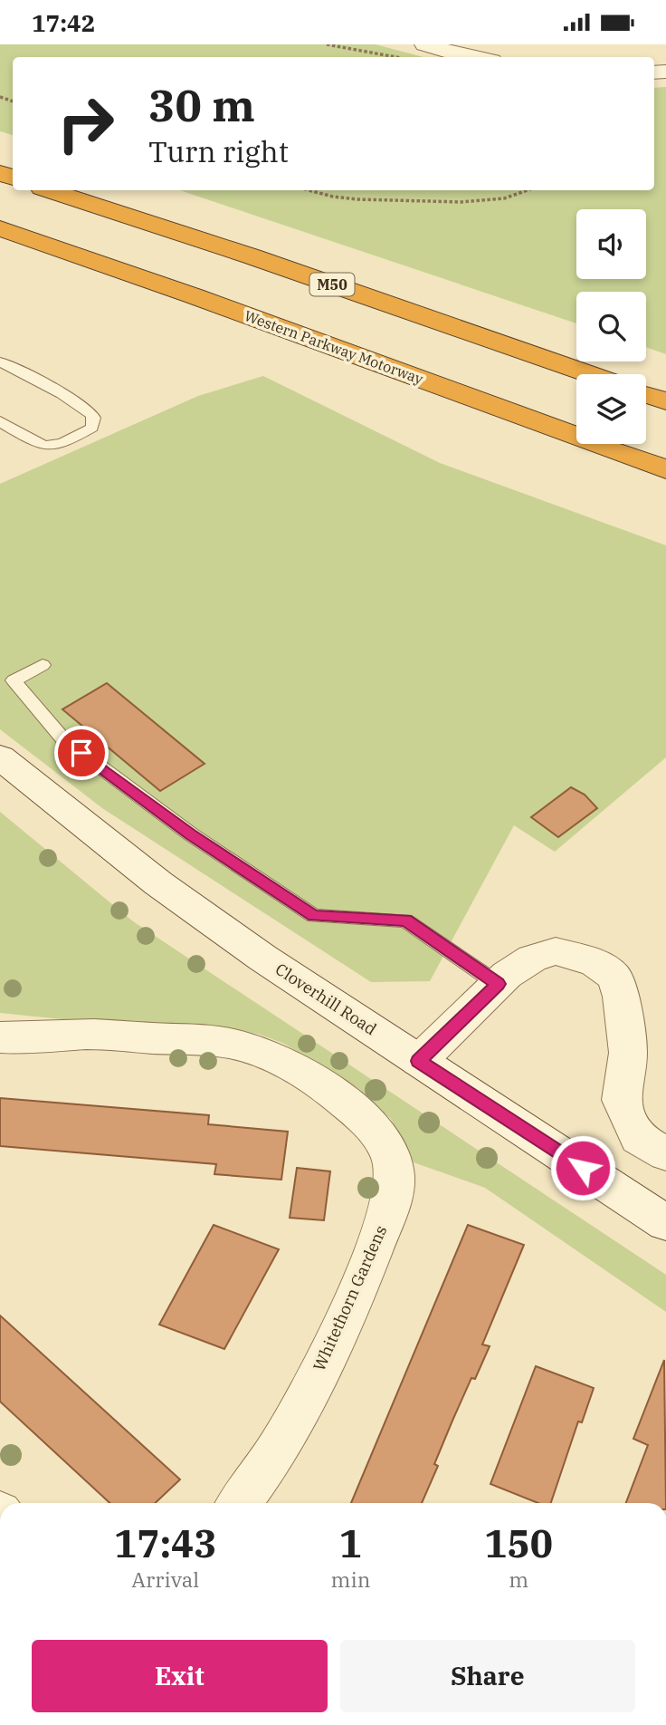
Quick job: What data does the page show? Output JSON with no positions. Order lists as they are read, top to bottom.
{
  "streets": {
    "highway": ["M50", "Western Parkway Motorway"],
    "street": ["Cloverhill Road", "Whitethorn Gardens"]
  },
  "page": {
    "status": "17:42",
    "turn": ["30 m", "Turn right"],
    "eta": [
      "17:43",
      "Arrival",
      "1",
      "min",
      "150",
      "m"
    ],
    "buttons": ["Exit", "Share"]
  }
}
